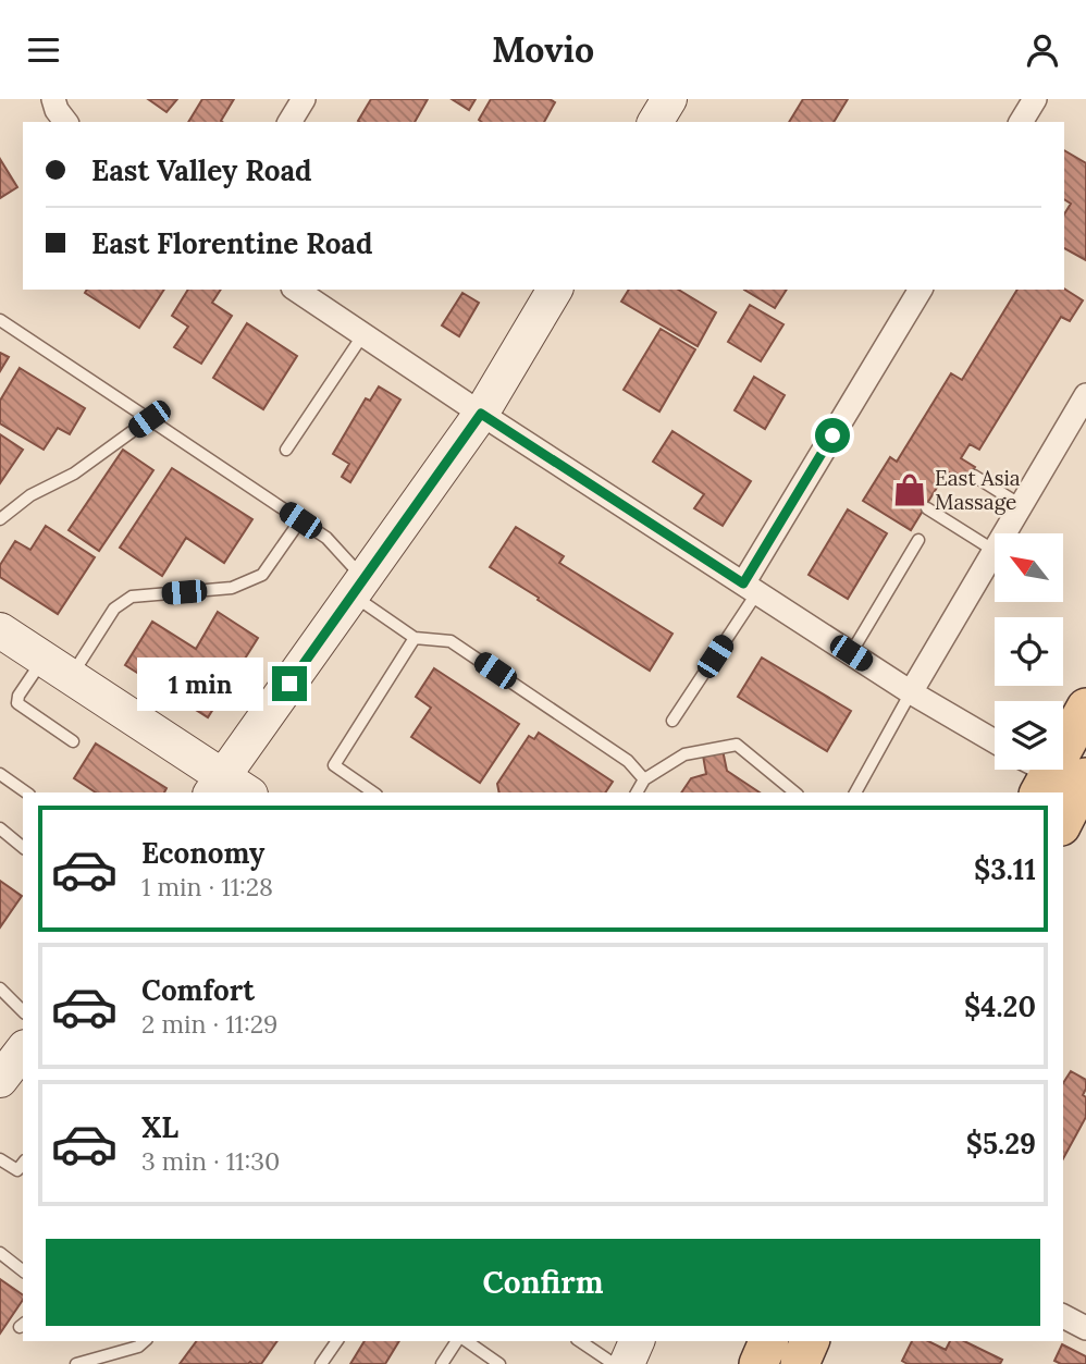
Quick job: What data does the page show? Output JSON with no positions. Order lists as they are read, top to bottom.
{
  "places": {
    "shop": ["East Asia Massage"]
  },
  "north": "top left",
  "page": {
    "header": "Movio",
    "banner": ["East Valley Road", "East Florentine Road"],
    "bubble": "1 min",
    "list": [
      {
        "name": "Economy",
        "note": "1 min · 11:28",
        "value": "$3.11"
      },
      {
        "name": "Comfort",
        "note": "2 min · 11:29",
        "value": "$4.20"
      },
      {
        "name": "XL",
        "note": "3 min · 11:30",
        "value": "$5.29"
      }
    ],
    "buttons": "Confirm"
  }
}
